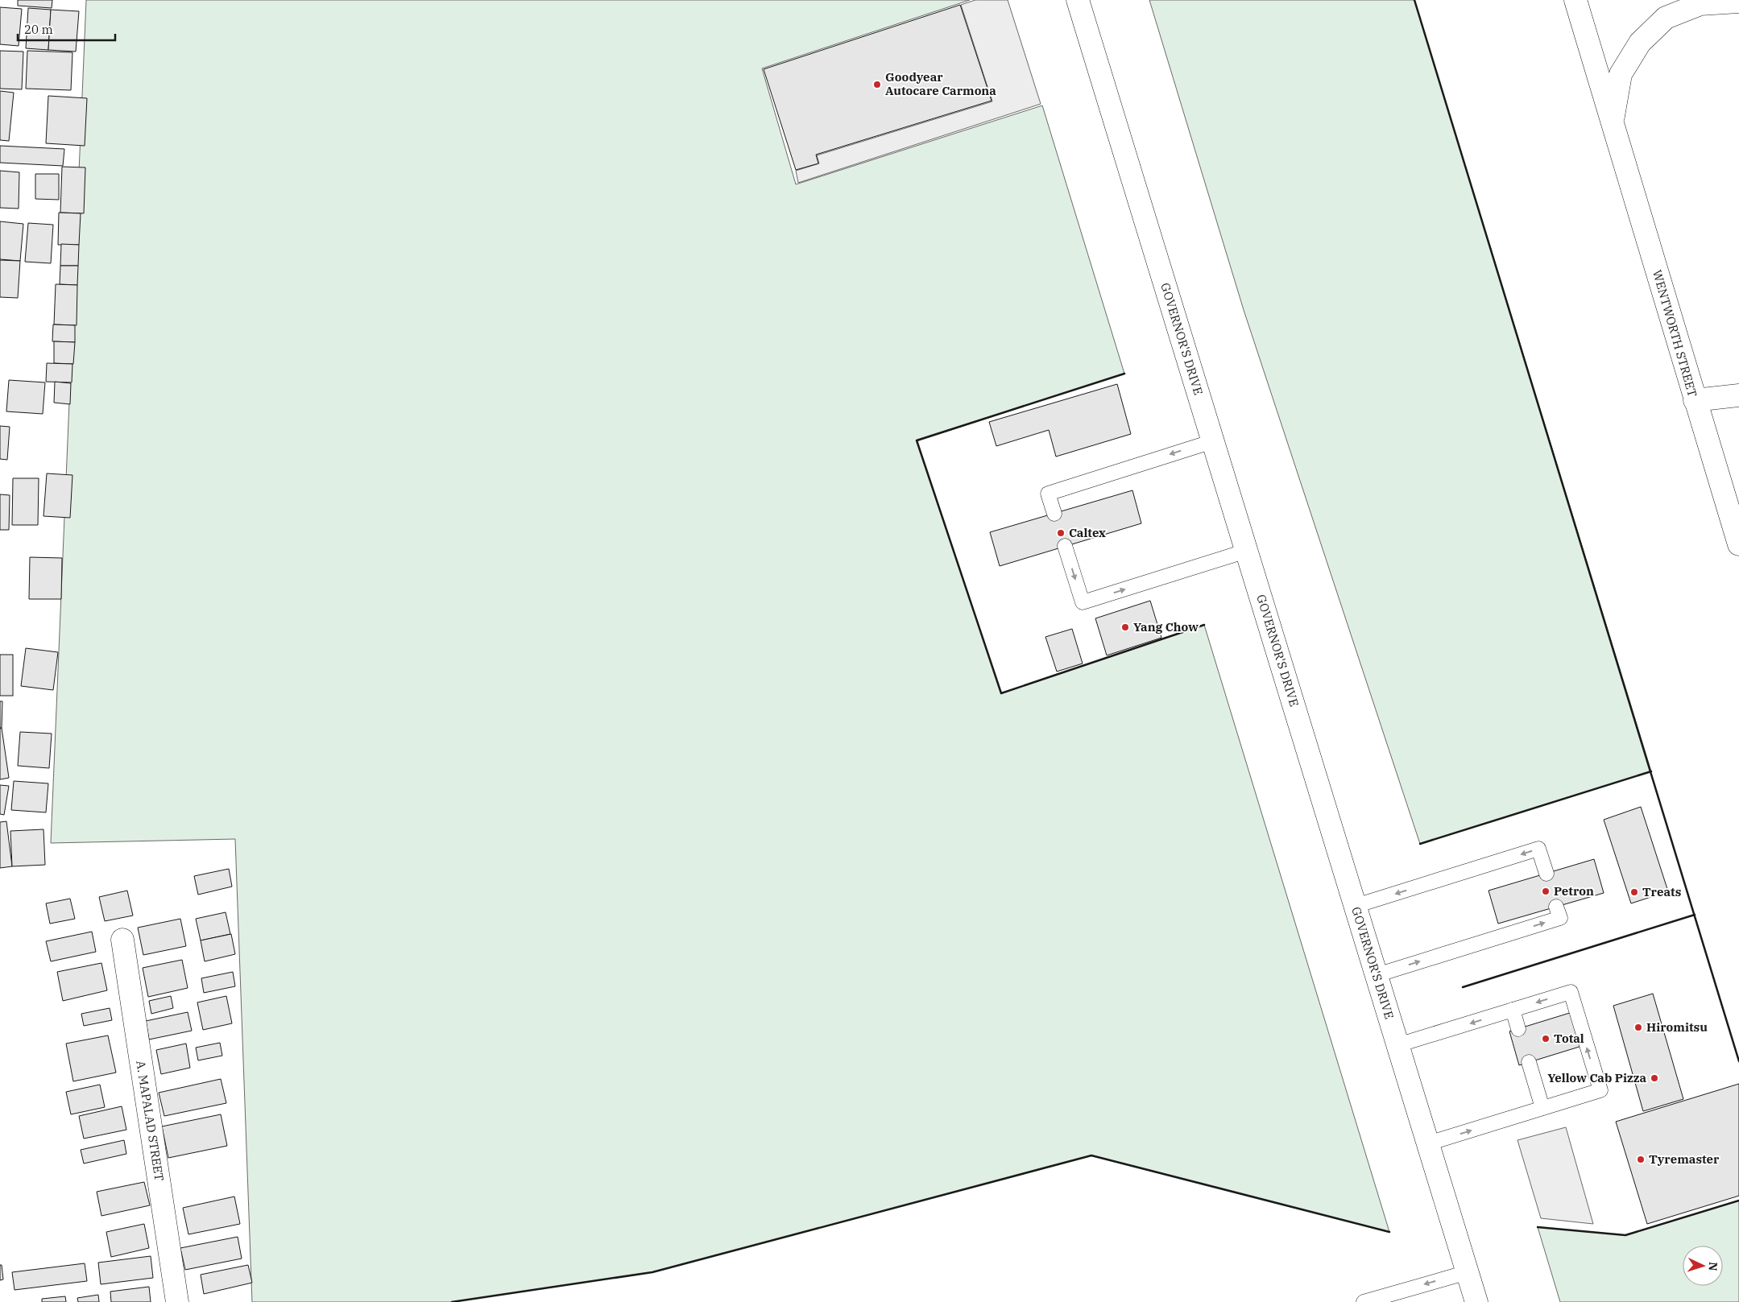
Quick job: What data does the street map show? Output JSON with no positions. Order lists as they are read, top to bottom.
{
  "streets": {
    "main road": ["WENTWORTH STREET", "GOVERNOR'S DRIVE", "A. MAPALAD STREET"]
  },
  "places": [
    "Goodyear Autocare Carmona",
    "Caltex",
    "Yang Chow",
    "Petron",
    "Treats",
    "Hiromitsu",
    "Total",
    "Yellow Cab Pizza",
    "Tyremaster"
  ],
  "scale_bar": "20 m",
  "north": "right"
}
